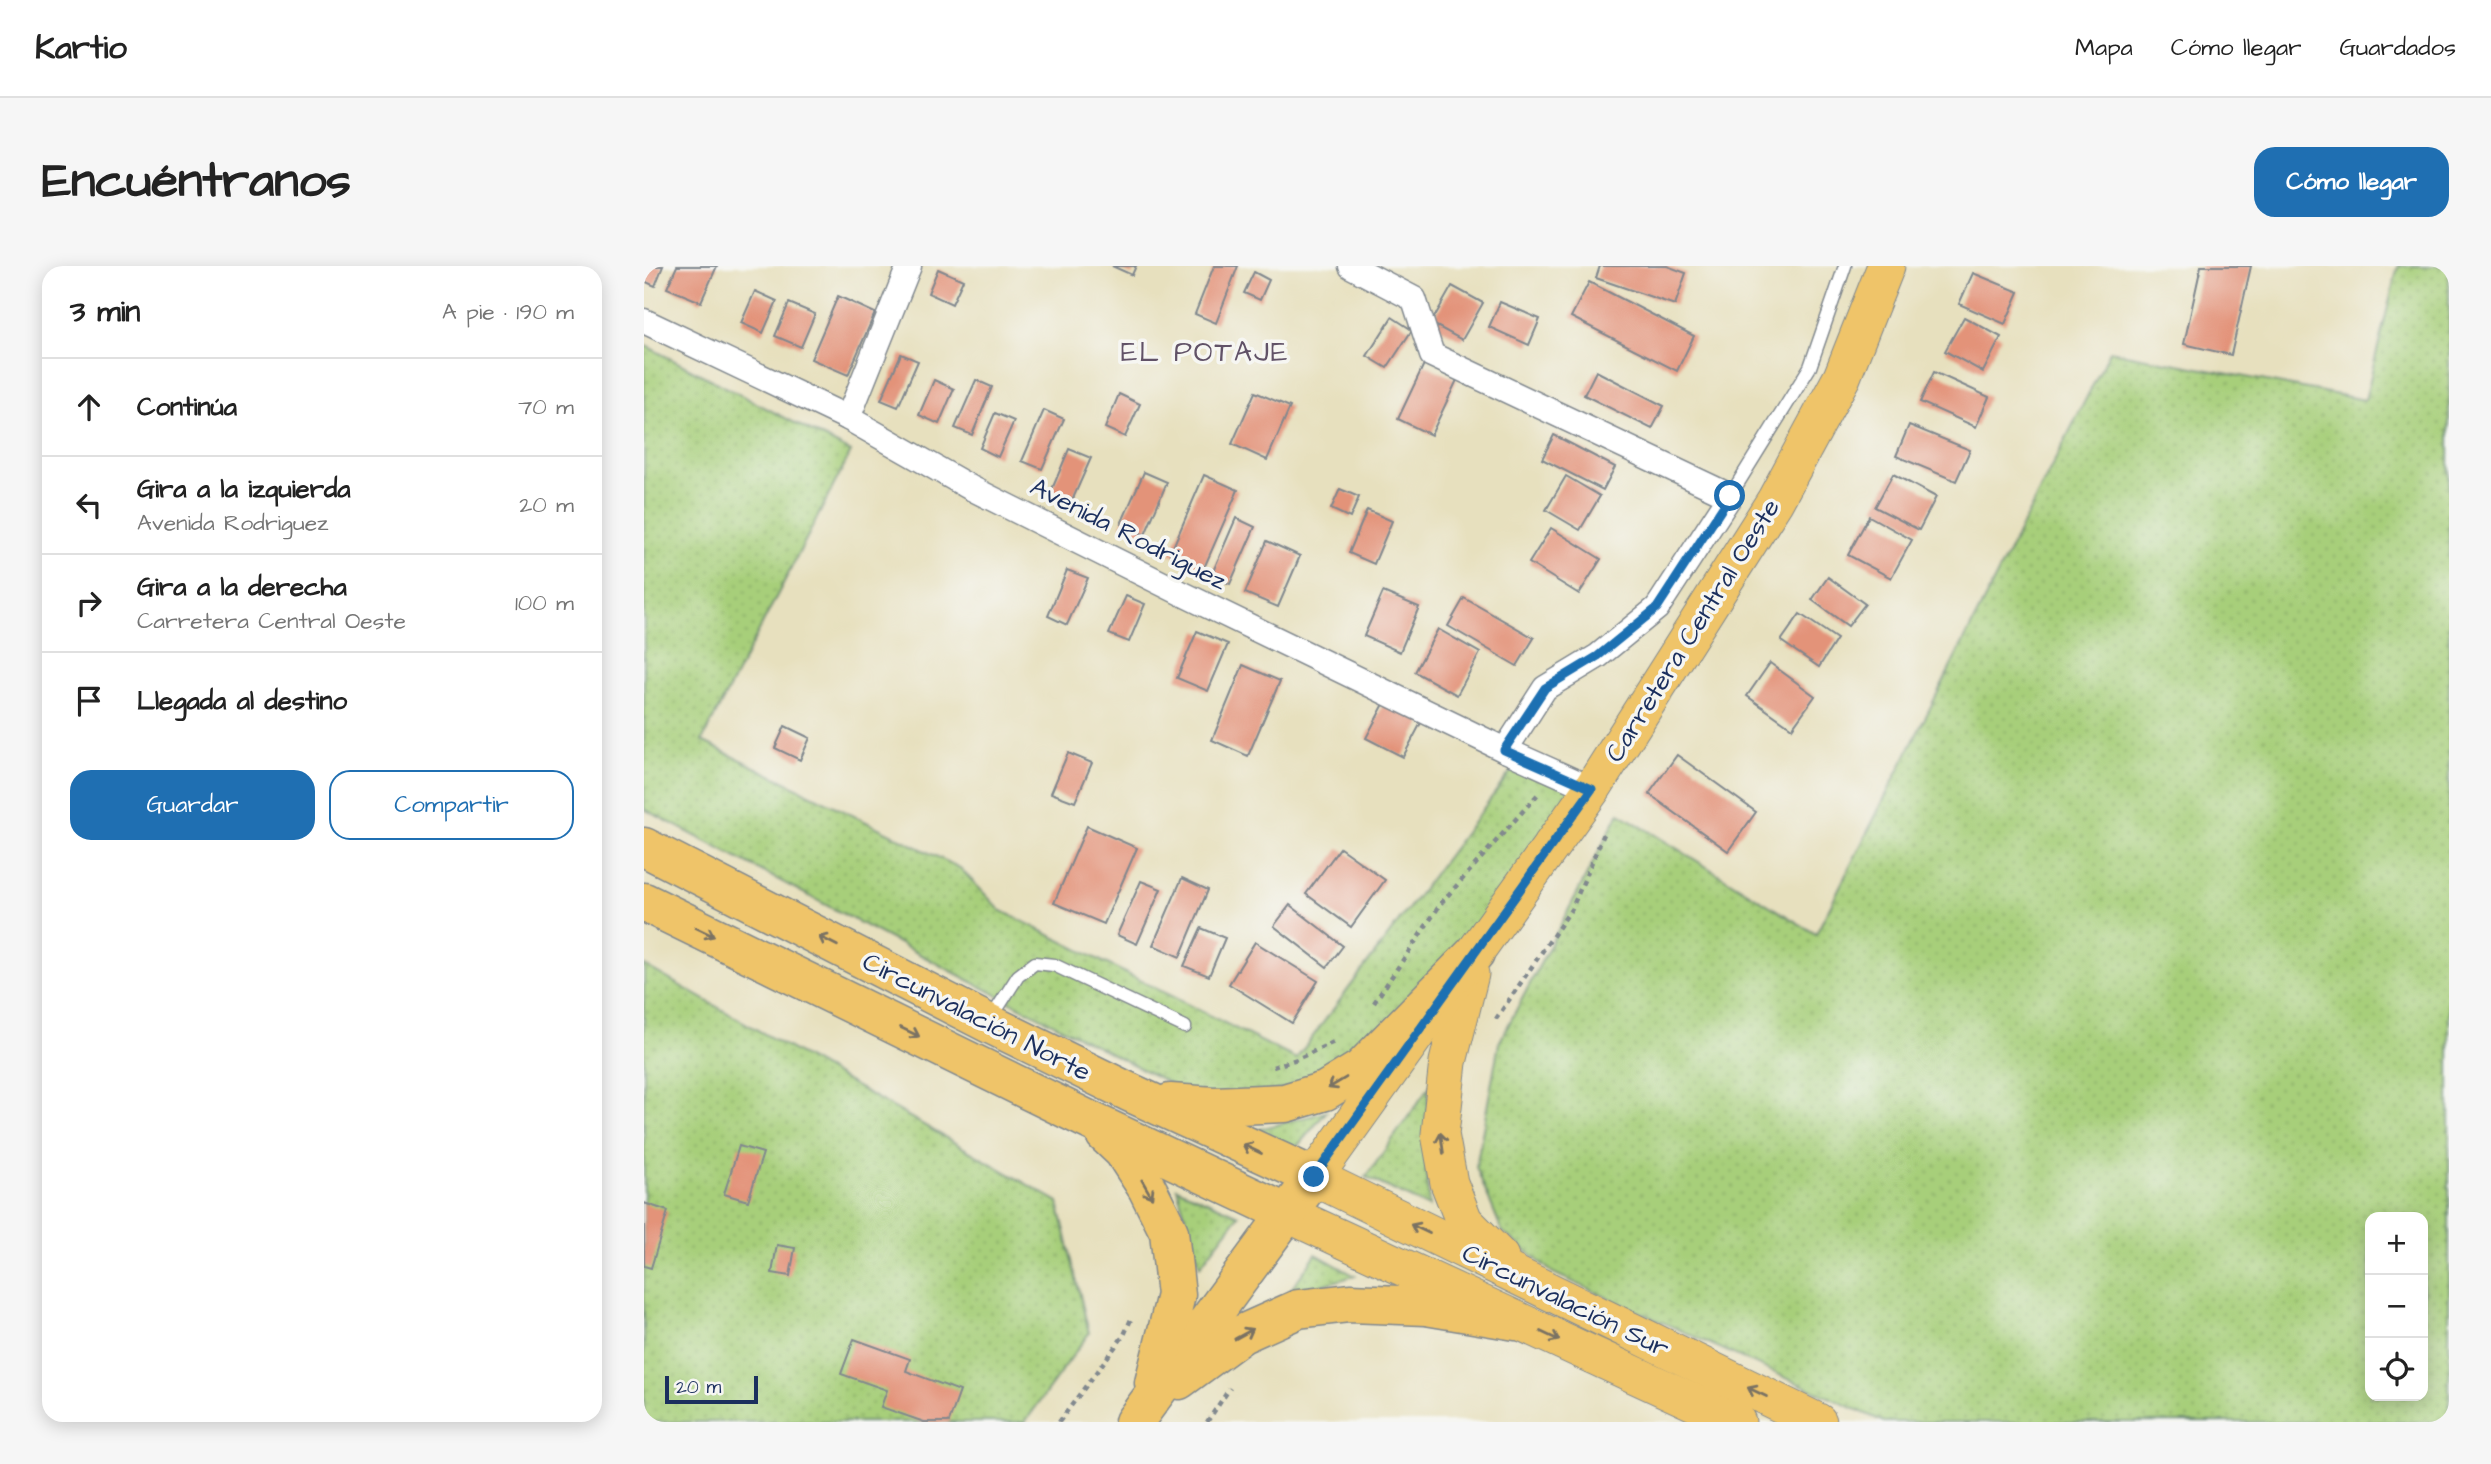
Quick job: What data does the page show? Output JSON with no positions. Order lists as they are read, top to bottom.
{
  "streets": {
    "highway": ["Circunvalación Norte"],
    "main road": ["Carretera Central Oeste", "Circunvalación Sur"],
    "street": ["Avenida Rodriguez"]
  },
  "crossings": [
    ["Avenida Rodriguez", "Carretera Central Oeste"],
    ["Carretera Central Oeste", "Circunvalación Norte"],
    ["Carretera Central Oeste", "Circunvalación Sur"],
    ["Circunvalación Norte", "Circunvalación Sur"]
  ],
  "districts": ["EL POTAJE"],
  "scale_bar": "20 m",
  "page": {
    "header": "Kartio",
    "nav": ["Mapa", "Cómo llegar", "Guardados"],
    "buttons": [
      "Cómo llegar",
      ["Guardar", "Compartir"]
    ],
    "title": "Encuéntranos",
    "heading": ["3 min", "A pie · 190 m"],
    "list": [
      ["Continúa", "70 m"],
      ["Gira a la izquierda", "Avenida Rodriguez", "20 m"],
      ["Gira a la derecha", "Carretera Central Oeste", "100 m"],
      "Llegada al destino"
    ],
    "map_buttons": ["+", "−"],
    "scale": "20 m"
  }
}
